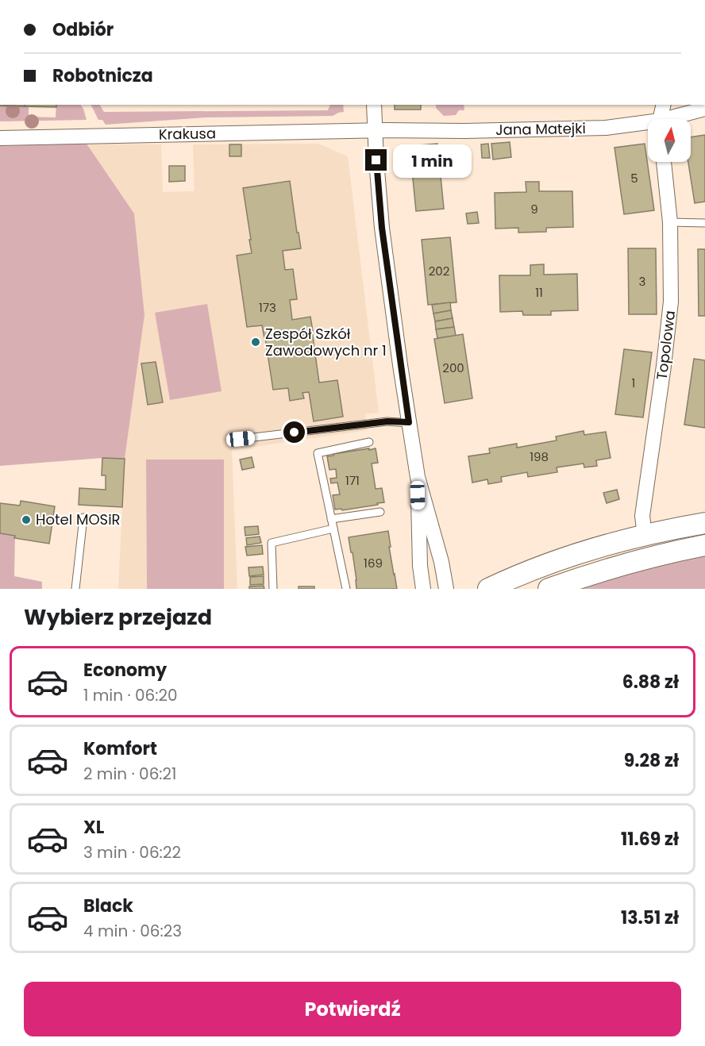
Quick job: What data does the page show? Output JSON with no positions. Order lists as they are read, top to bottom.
{
  "streets": {
    "street": ["Jana Matejki", "Krakusa", "Topolowa"]
  },
  "crossings": [
    ["Jana Matejki", "Krakusa"]
  ],
  "places": ["Zespół Szkół Zawodowych nr 1", "Hotel MOSiR"],
  "house_numbers": [
    "5",
    "9",
    "202",
    "3",
    "11",
    "173",
    "200",
    "1",
    "198",
    "171",
    "169"
  ],
  "north": "top",
  "page": {
    "banner": ["Odbiór", "Robotnicza"],
    "bubble": "1 min",
    "heading": "Wybierz przejazd",
    "list": [
      {
        "name": "Economy",
        "note": "1 min · 06:20",
        "value": "6.88 zł"
      },
      {
        "name": "Komfort",
        "note": "2 min · 06:21",
        "value": "9.28 zł"
      },
      {
        "name": "XL",
        "note": "3 min · 06:22",
        "value": "11.69 zł"
      },
      {
        "name": "Black",
        "note": "4 min · 06:23",
        "value": "13.51 zł"
      }
    ],
    "buttons": "Potwierdź"
  }
}
